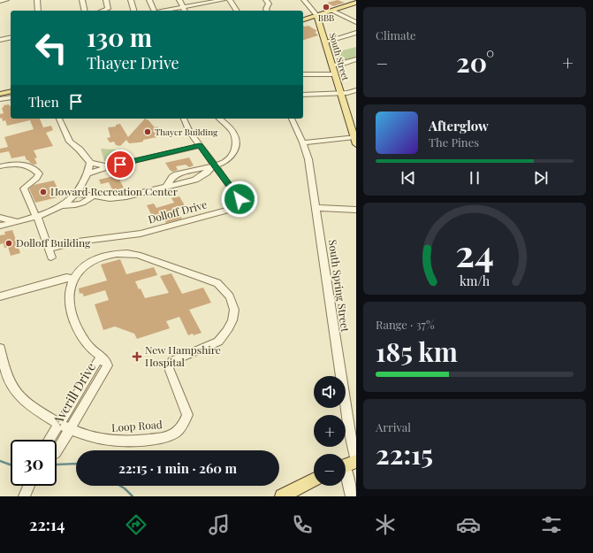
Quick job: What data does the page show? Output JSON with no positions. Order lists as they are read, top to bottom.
{
  "streets": {
    "main road": ["South Street"],
    "street": [
      "Dolloff Drive",
      "South Spring Street",
      "Averill Drive",
      "Loop Road"
    ]
  },
  "crossings": [
    ["Averill Drive", "Loop Road"]
  ],
  "places": {
    "other": [
      "BBB",
      "Thayer Building",
      "Howard Recreation Center",
      "Dolloff Building"
    ],
    "health": ["New Hampshire Hospital"]
  },
  "page": {
    "tile": [
      "Climate",
      ["Range · 37%", "185 km"],
      ["Arrival", "22:15"]
    ],
    "turn": ["130 m", "Thayer Drive"],
    "heat": ["−", "20°", "+"],
    "then": "Then",
    "song": ["Afterglow", "The Pines"],
    "map_buttons": ["+", "−"],
    "limit": "30",
    "trip": "22:15 · 1 min · 260 m",
    "tabs": "22:14",
    "gauge": ["24", "km/h"]
  }
}
